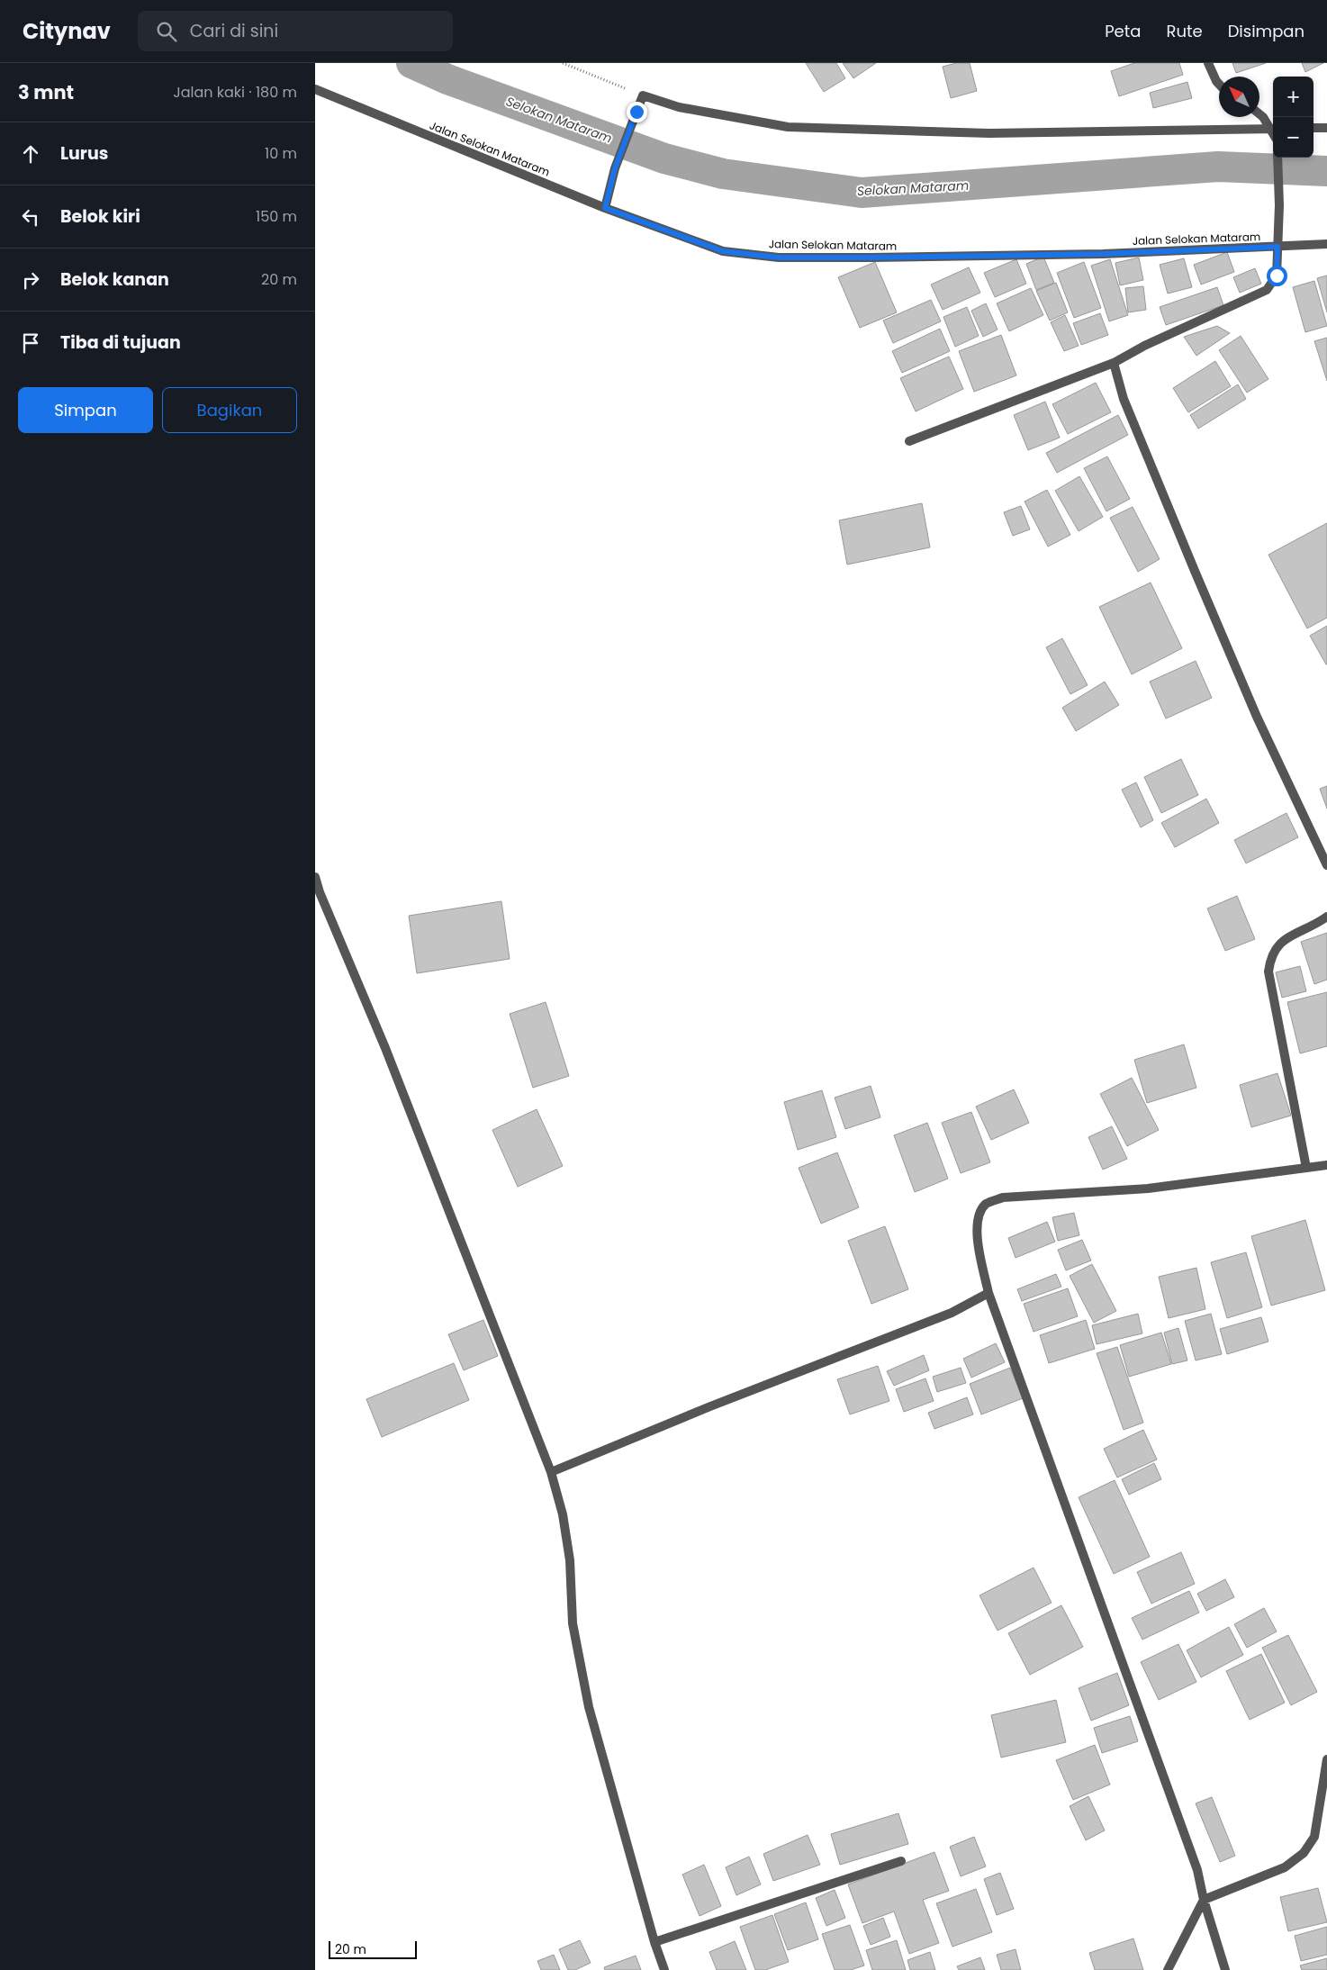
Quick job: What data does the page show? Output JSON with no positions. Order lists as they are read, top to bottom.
{
  "streets": {
    "street": ["Jalan Selokan Mataram"]
  },
  "water": ["Selokan Mataram"],
  "scale_bar": "20 m",
  "north": "top left",
  "page": {
    "header": "Citynav",
    "search": "Cari di sini",
    "nav": ["Peta", "Rute", "Disimpan"],
    "heading": ["3 mnt", "Jalan kaki · 180 m"],
    "map_buttons": ["+", "−"],
    "list": [
      ["Lurus", "10 m"],
      ["Belok kiri", "150 m"],
      ["Belok kanan", "20 m"],
      "Tiba di tujuan"
    ],
    "buttons": ["Simpan", "Bagikan"],
    "scale": "20 m"
  }
}
